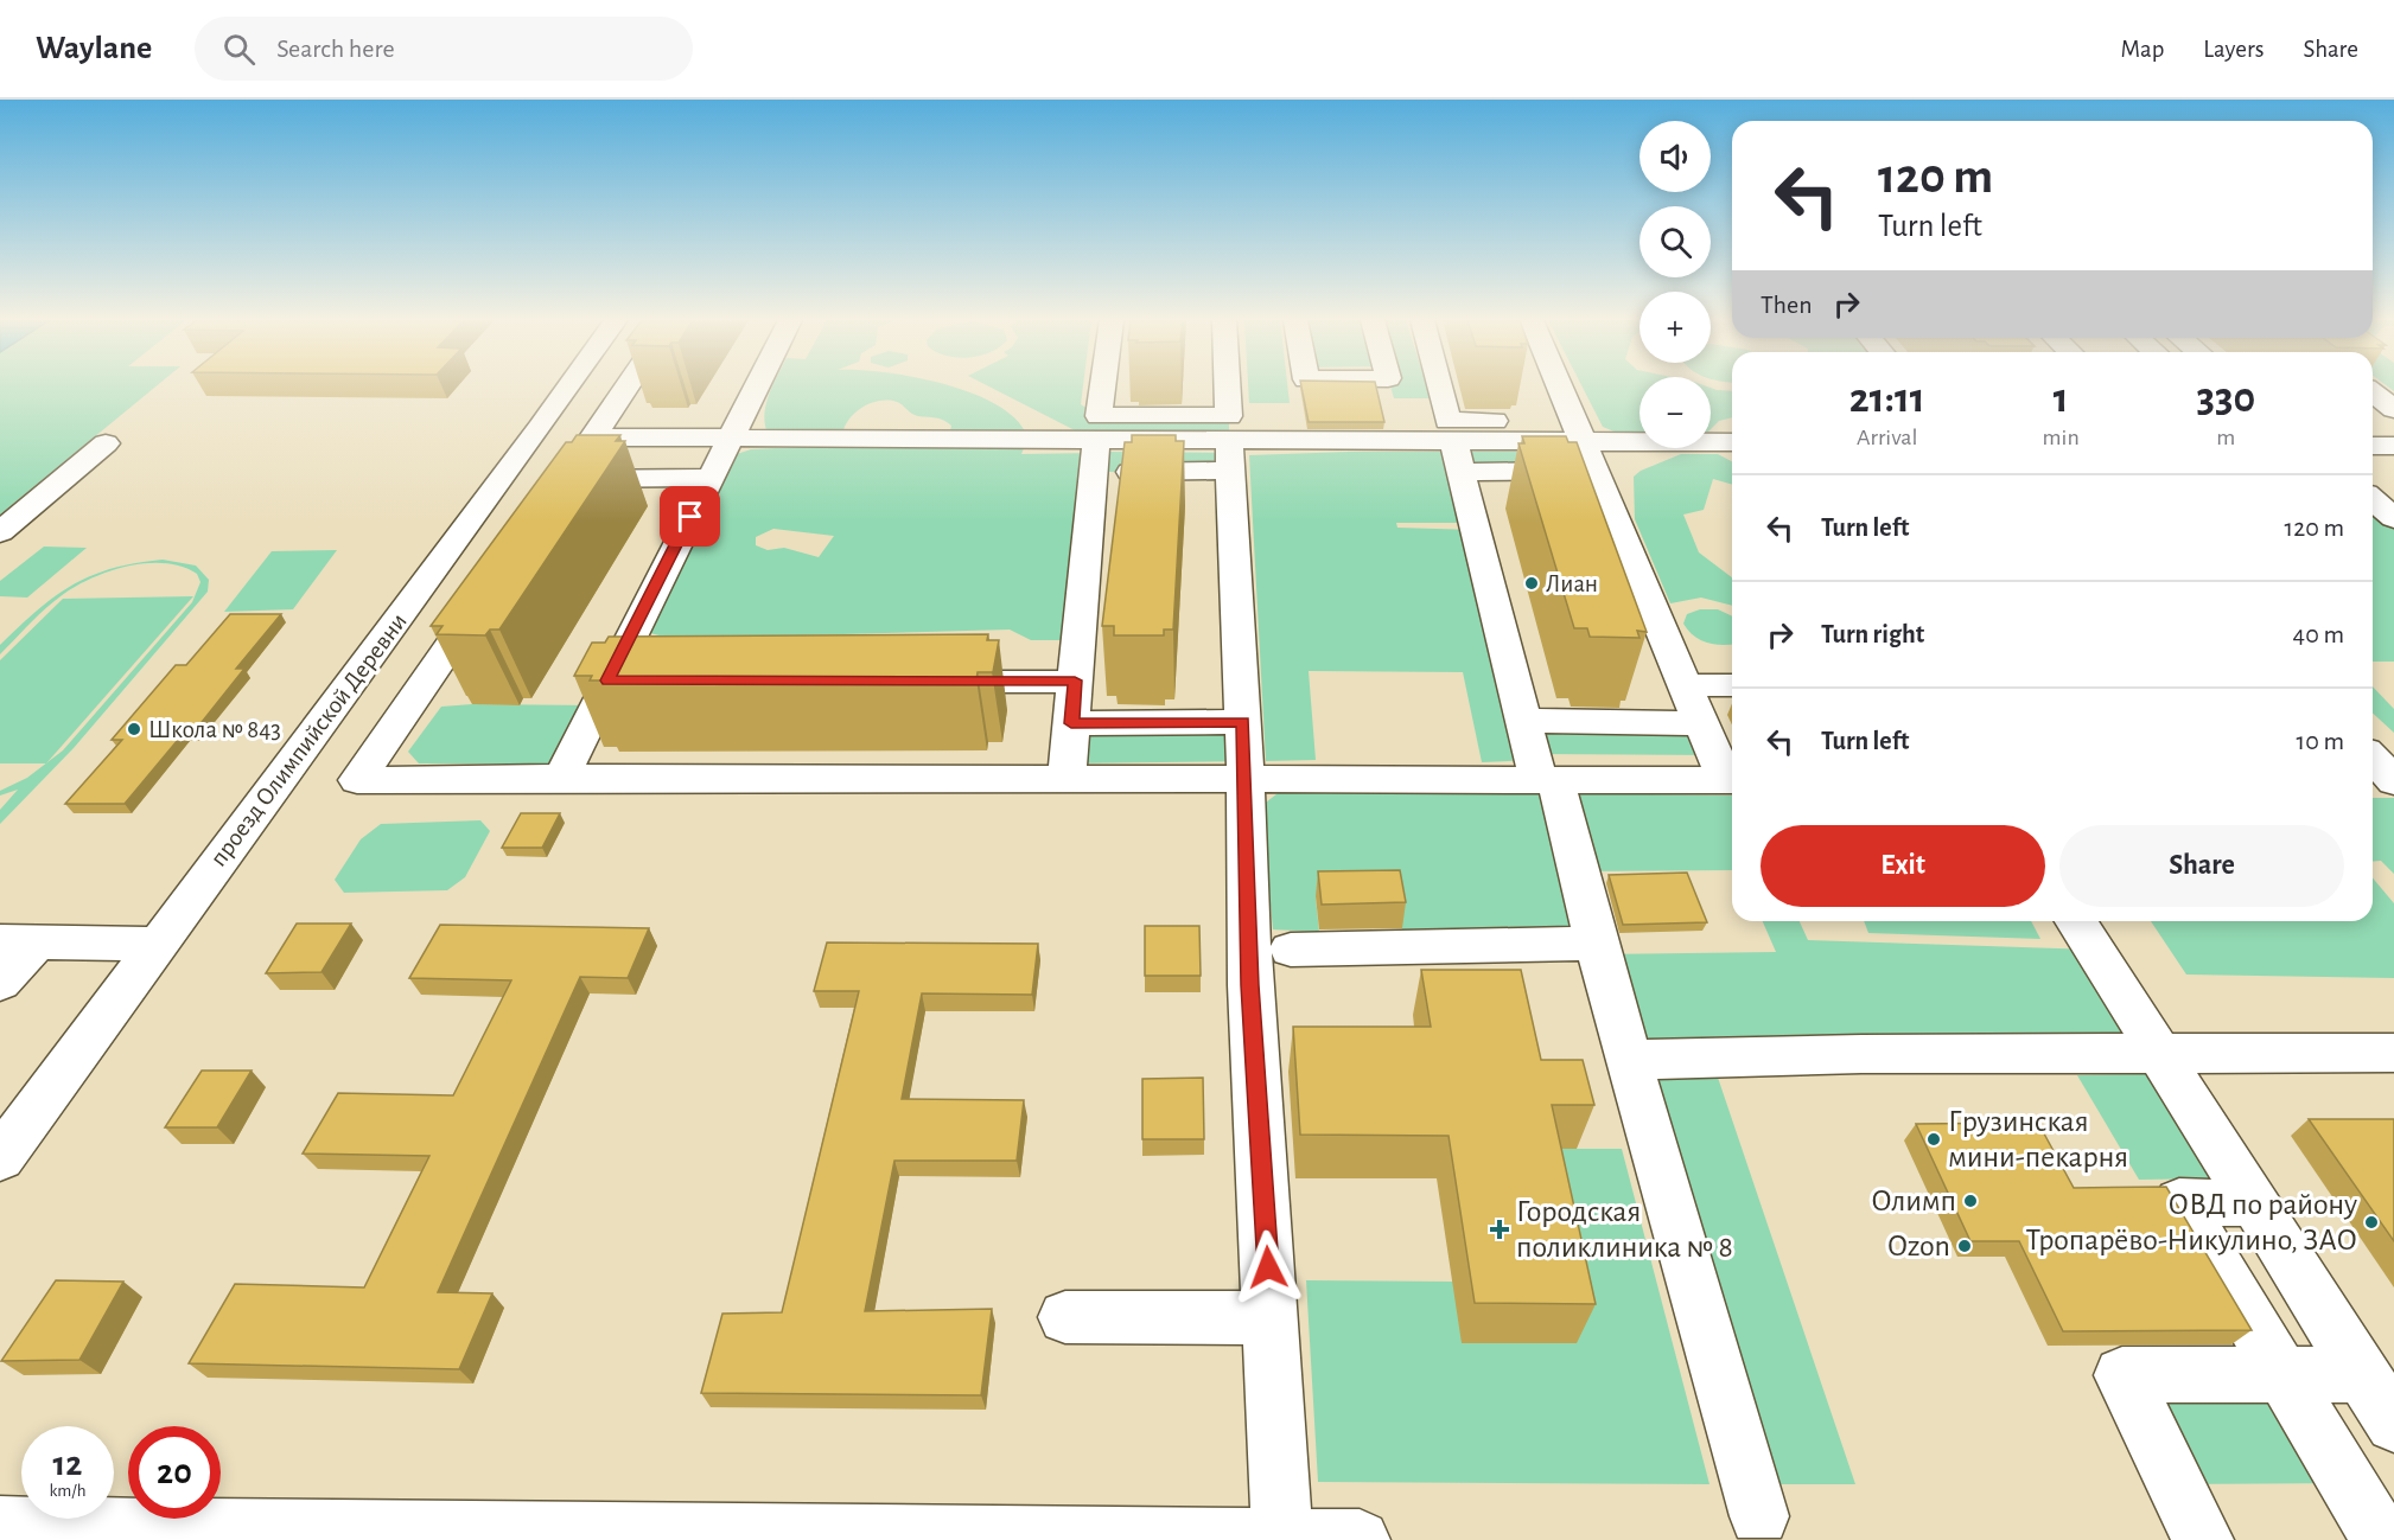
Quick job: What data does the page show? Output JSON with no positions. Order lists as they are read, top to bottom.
{
  "streets": {
    "street": ["проезд Олимпийской Деревни"]
  },
  "places": {
    "other": [
      "Лиан",
      "Школа № 843",
      "Грузинская мини-пекарня",
      "Олимп",
      "ОВД по району Тропарёво-Никулино, ЗАО",
      "Ozon"
    ],
    "health": ["Городская поликлиника № 8"]
  },
  "page": {
    "header": "Waylane",
    "search": "Search here",
    "nav": ["Map", "Layers", "Share"],
    "map_buttons": ["+", "−"],
    "turn": ["120 m", "Turn left"],
    "then": "Then",
    "eta": [
      "21:11",
      "Arrival",
      "1",
      "min",
      "330",
      "m"
    ],
    "list": [
      {
        "name": "Turn left",
        "value": "120 m"
      },
      {
        "name": "Turn right",
        "value": "40 m"
      },
      {
        "name": "Turn left",
        "value": "10 m"
      }
    ],
    "buttons": ["Exit", "Share"],
    "speed": "12 km/h",
    "limit": "20"
  }
}
